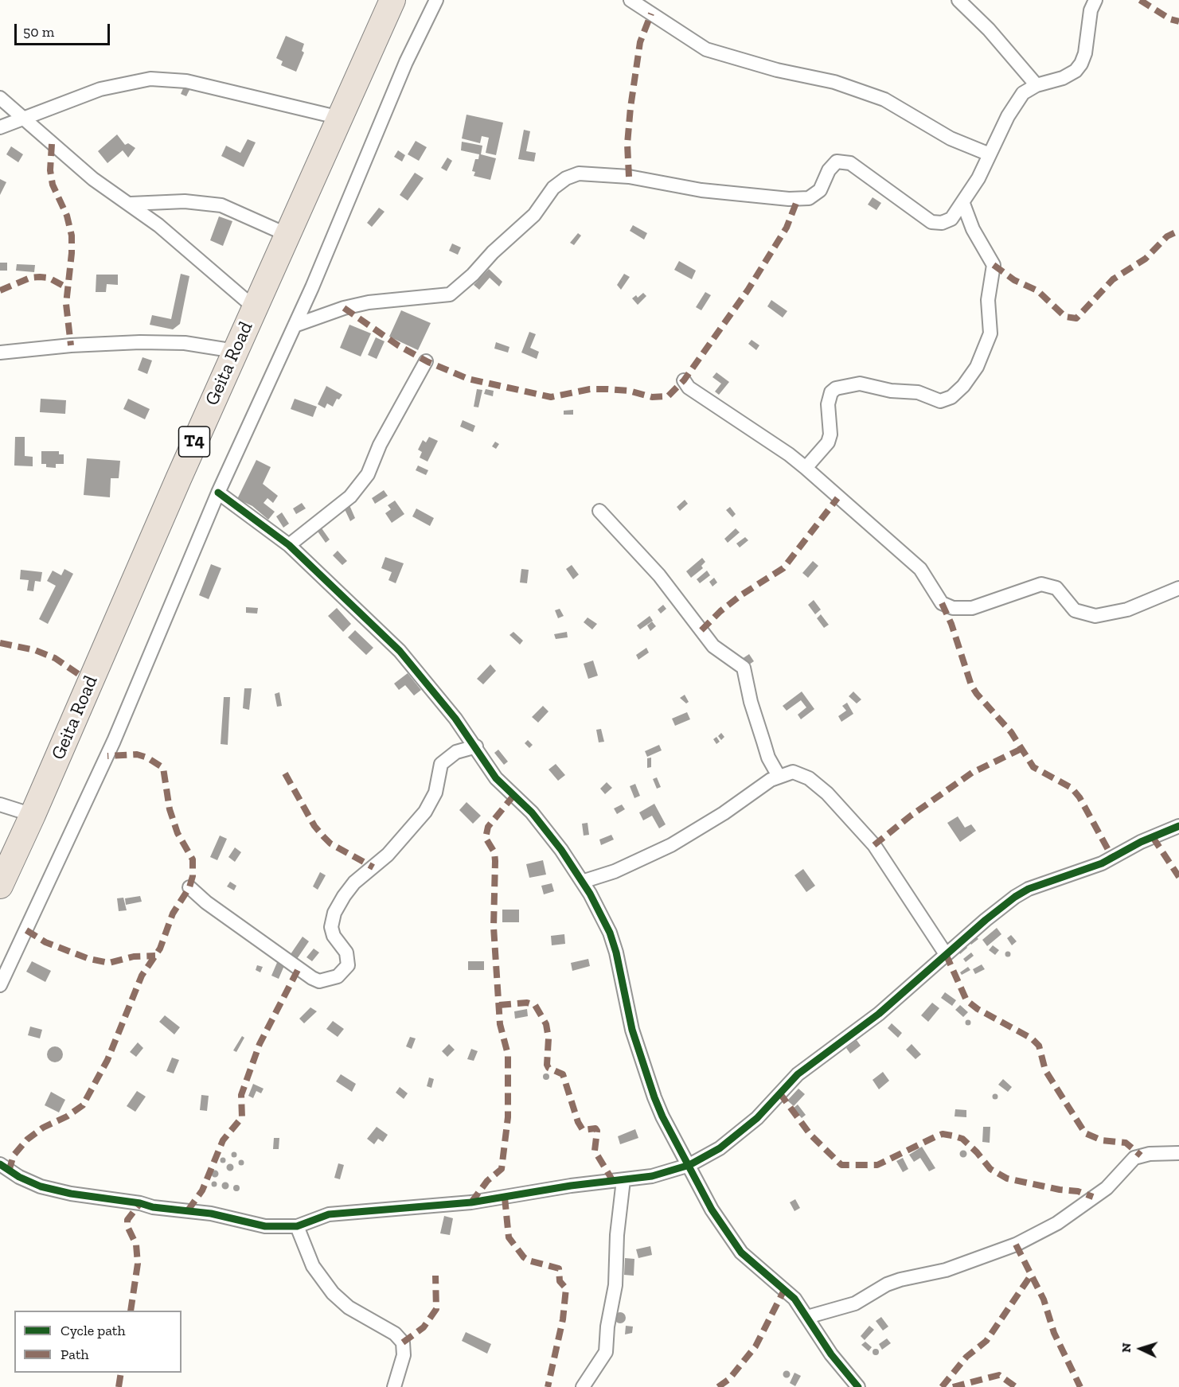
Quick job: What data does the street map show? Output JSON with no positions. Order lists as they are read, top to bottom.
{
  "streets": {
    "highway": ["Geita Road", "T4"]
  },
  "legend": ["Cycle path", "Path"],
  "scale_bar": "50 m",
  "north": "left"
}
